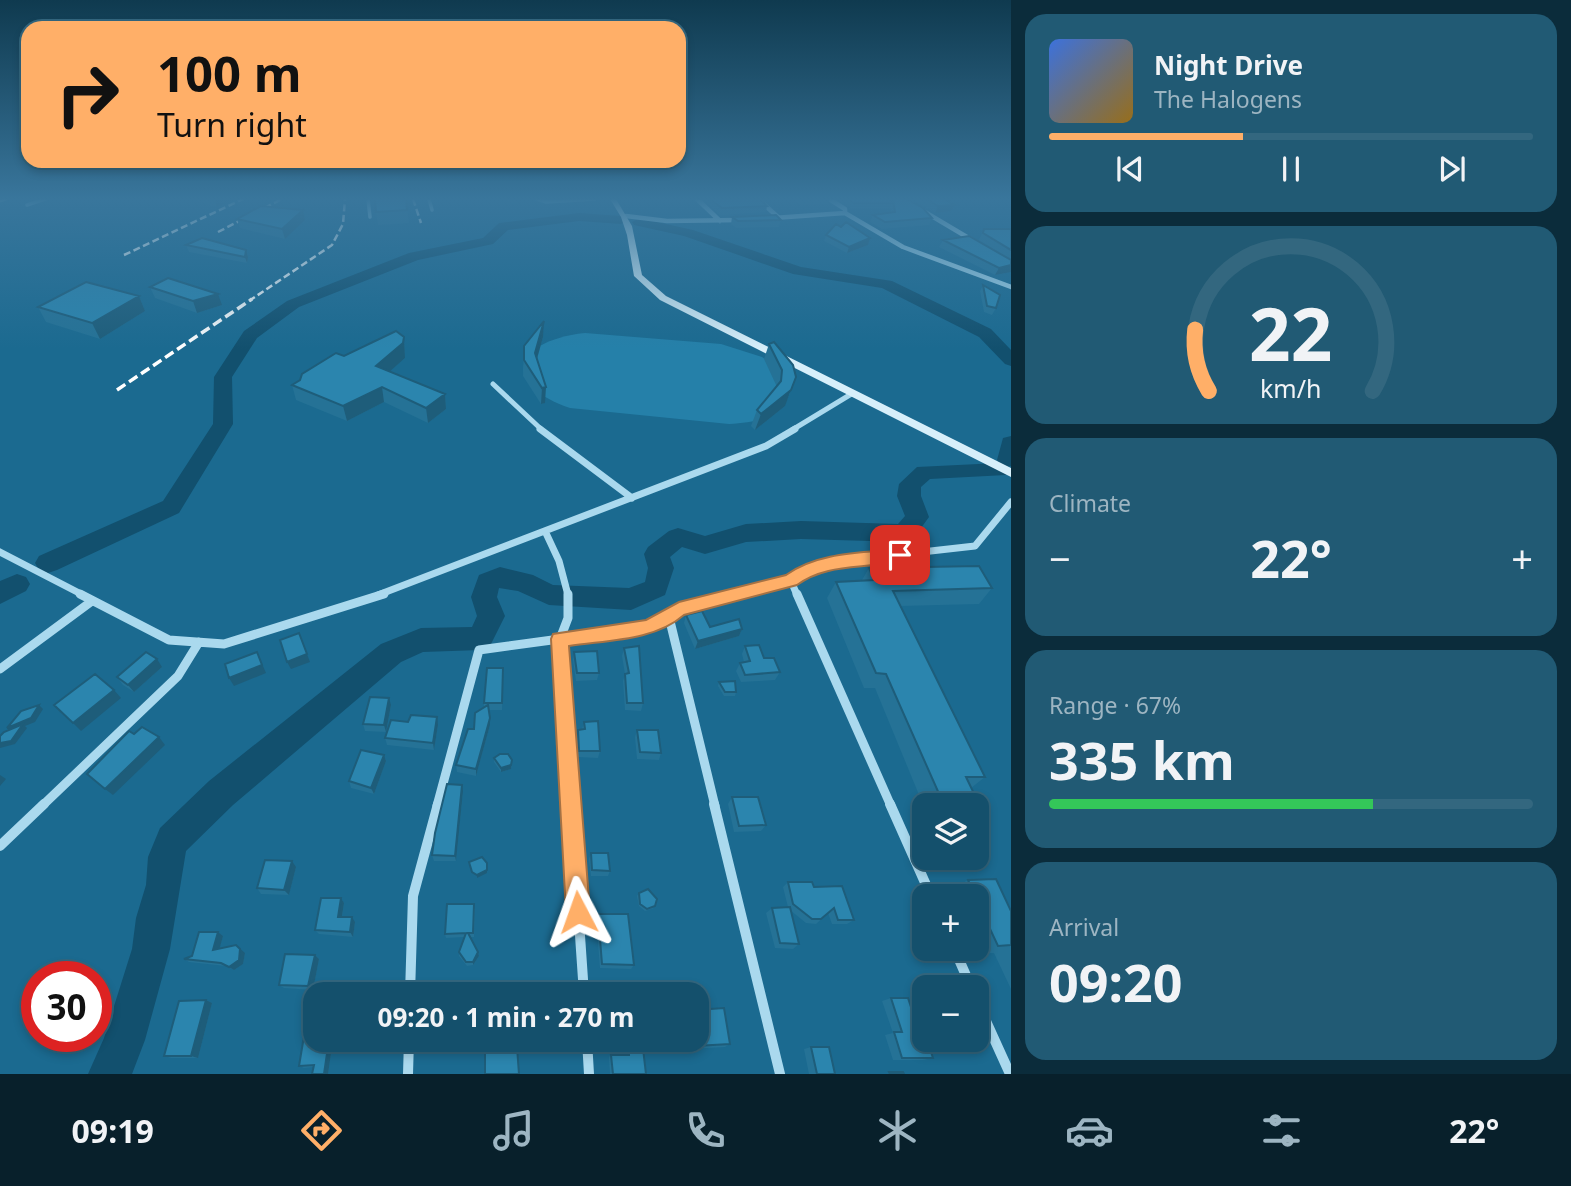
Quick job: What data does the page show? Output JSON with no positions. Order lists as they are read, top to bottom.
{
  "page": {
    "turn": ["100 m", "Turn right"],
    "song": ["Night Drive", "The Halogens"],
    "tile": [
      "Climate",
      ["Range · 67%", "335 km"],
      ["Arrival", "09:20"]
    ],
    "heat": ["−", "22°", "+"],
    "map_buttons": ["+", "−"],
    "limit": "30",
    "trip": "09:20 · 1 min · 270 m",
    "tabs": ["09:19", "22°"],
    "gauge": ["22", "km/h"]
  }
}
